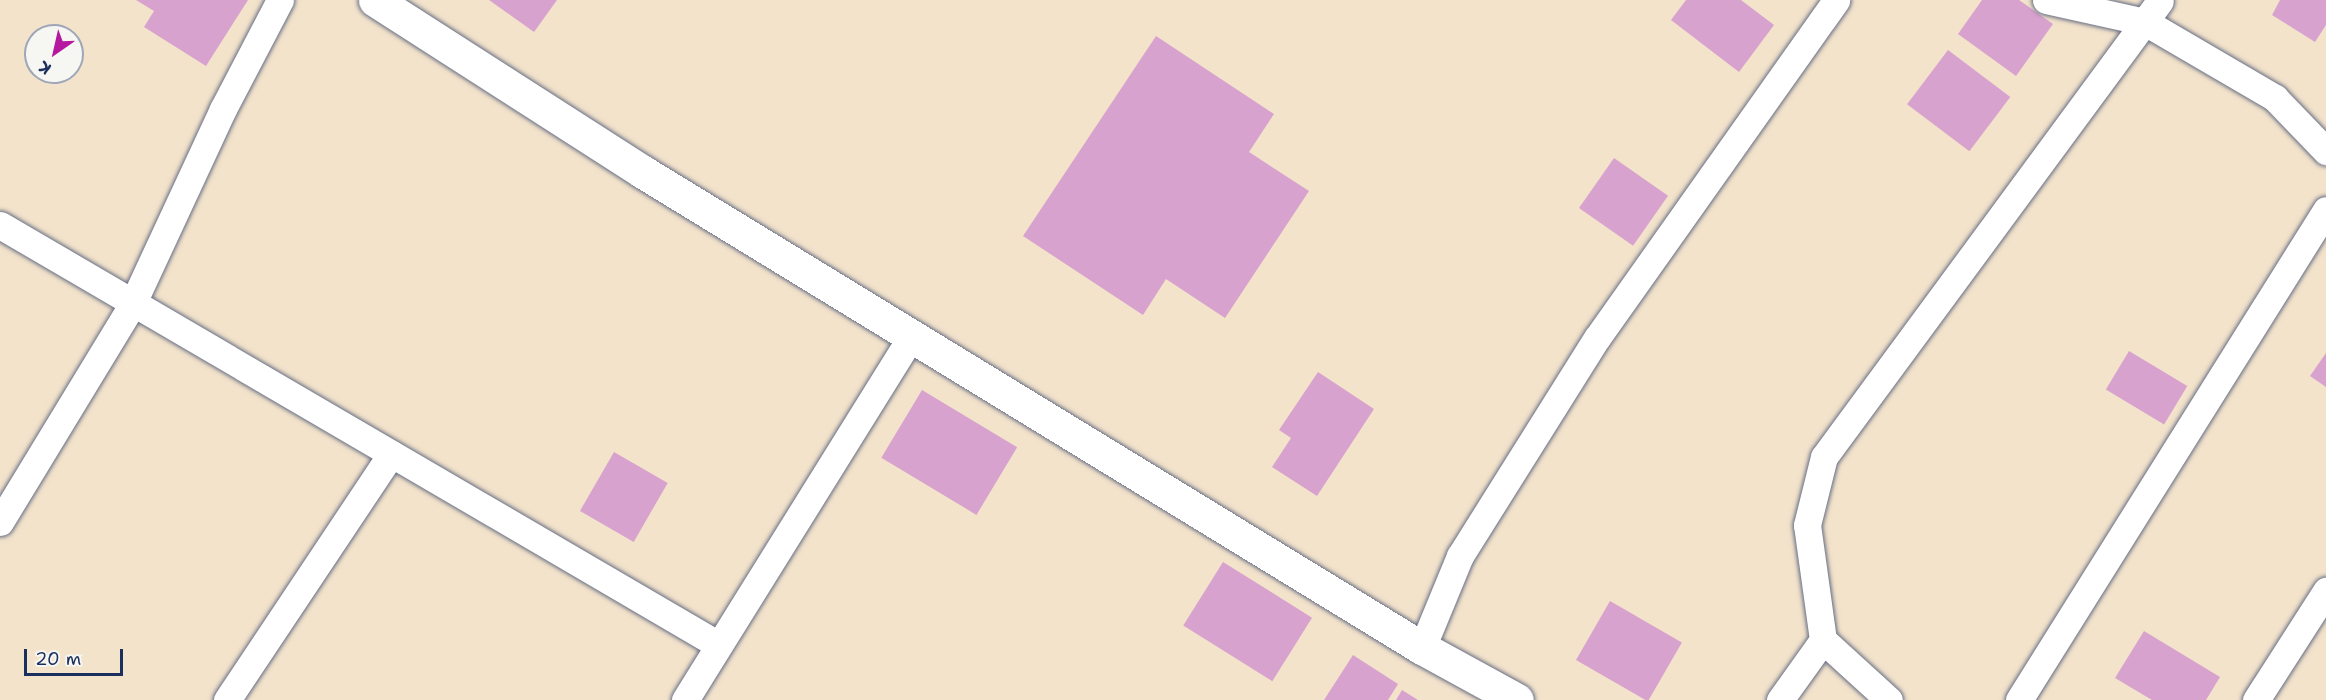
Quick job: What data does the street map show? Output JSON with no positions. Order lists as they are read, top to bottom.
{
  "scale_bar": "20 m",
  "north": "bottom left"
}
